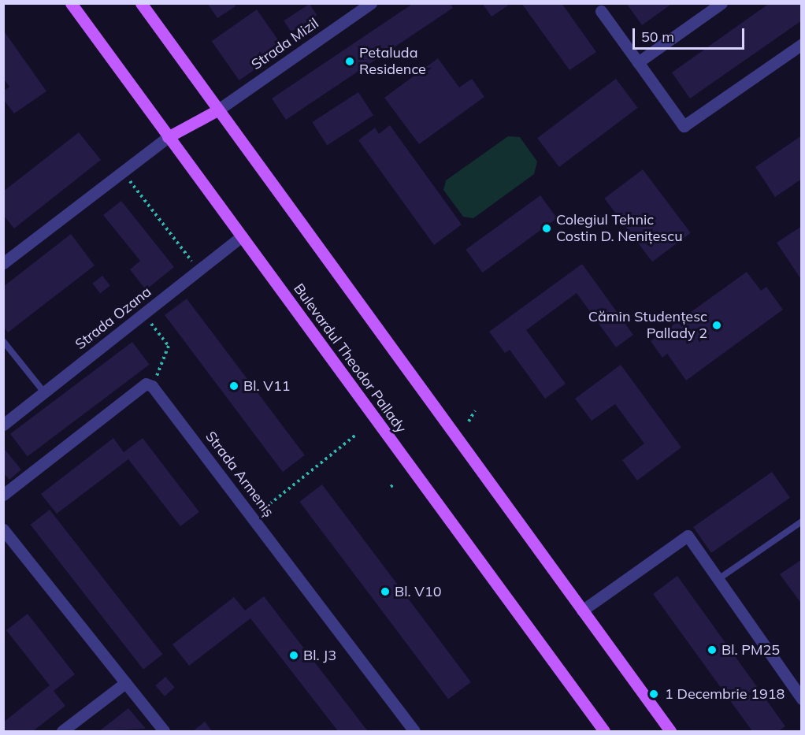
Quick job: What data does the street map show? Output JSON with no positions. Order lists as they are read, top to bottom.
{
  "streets": {
    "main road": ["Bulevardul Theodor Pallady"],
    "street": ["Strada Mizil", "Strada Ozana", "Strada Armeniș"]
  },
  "crossings": [
    ["Strada Ozana", "Bulevardul Theodor Pallady"]
  ],
  "places": [
    "Petaluda Residence",
    "Colegiul Tehnic Costin D. Nenițescu",
    "Cămin Studențesc Pallady 2",
    "Bl. V11",
    "Bl. V10",
    "Bl. PM25",
    "Bl. J3",
    "1 Decembrie 1918"
  ],
  "scale_bar": "50 m"
}
